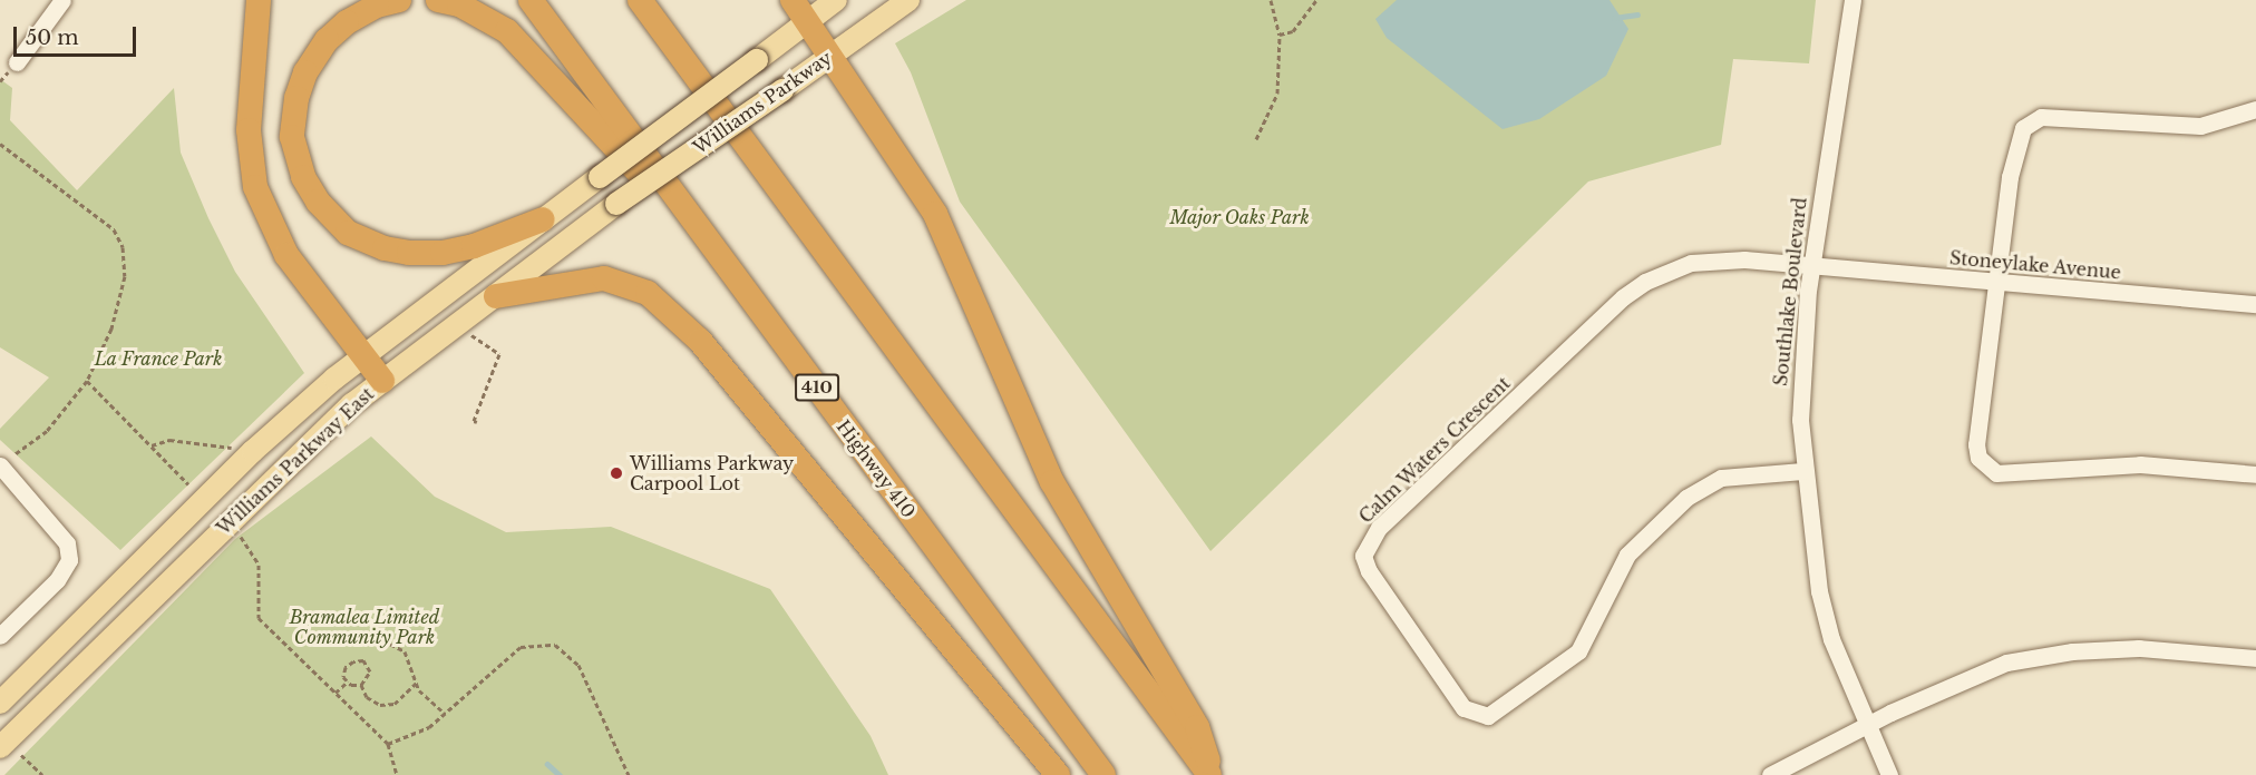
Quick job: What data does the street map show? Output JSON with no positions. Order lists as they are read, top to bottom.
{
  "streets": {
    "highway": ["410", "Highway 410"],
    "main road": ["Williams Parkway", "Williams Parkway East"],
    "street": ["Stoneylake Avenue", "Southlake Boulevard", "Calm Waters Crescent"]
  },
  "crossings": [
    ["Williams Parkway", "Williams Parkway East"],
    ["Stoneylake Avenue", "Southlake Boulevard"],
    ["Stoneylake Avenue", "Calm Waters Crescent"],
    ["Southlake Boulevard", "Calm Waters Crescent"]
  ],
  "parks": ["Major Oaks Park", "La France Park", "Bramalea Limited Community Park"],
  "places": ["Williams Parkway Carpool Lot"],
  "scale_bar": "50 m"
}
